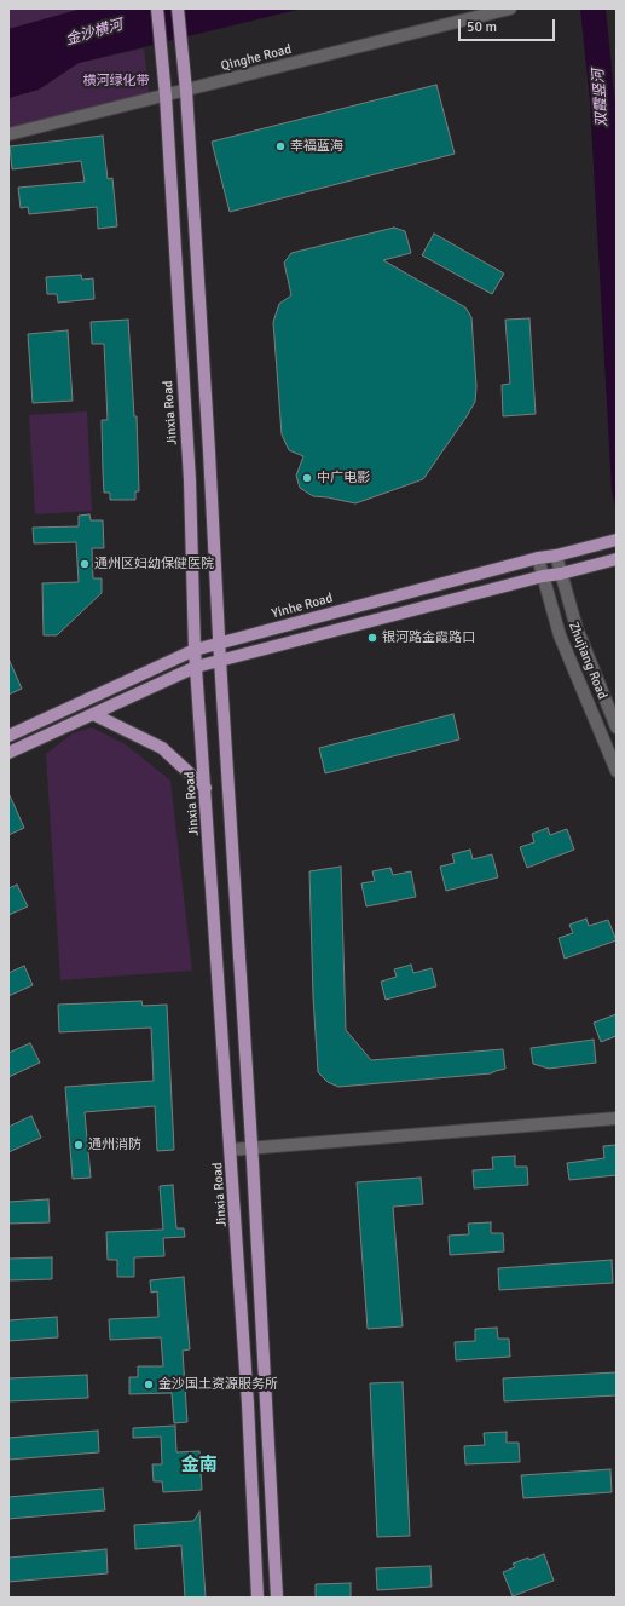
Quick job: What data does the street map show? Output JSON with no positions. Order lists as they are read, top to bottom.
{
  "streets": {
    "main road": ["Jinxia Road", "Yinhe Road"],
    "street": ["Qinghe Road", "Zhujiang Road"]
  },
  "crossings": [
    ["Qinghe Road", "Jinxia Road"],
    ["Jinxia Road", "Yinhe Road"],
    ["Yinhe Road", "Zhujiang Road"]
  ],
  "districts": ["金南"],
  "water": ["金沙横河", "双霞竖河"],
  "parks": ["横河绿化带"],
  "places": [
    "幸福蓝海",
    "中广电影",
    "通州区妇幼保健医院",
    "银河路金霞路口",
    "通州消防",
    "金沙国土资源服务所"
  ],
  "scale_bar": "50 m"
}
